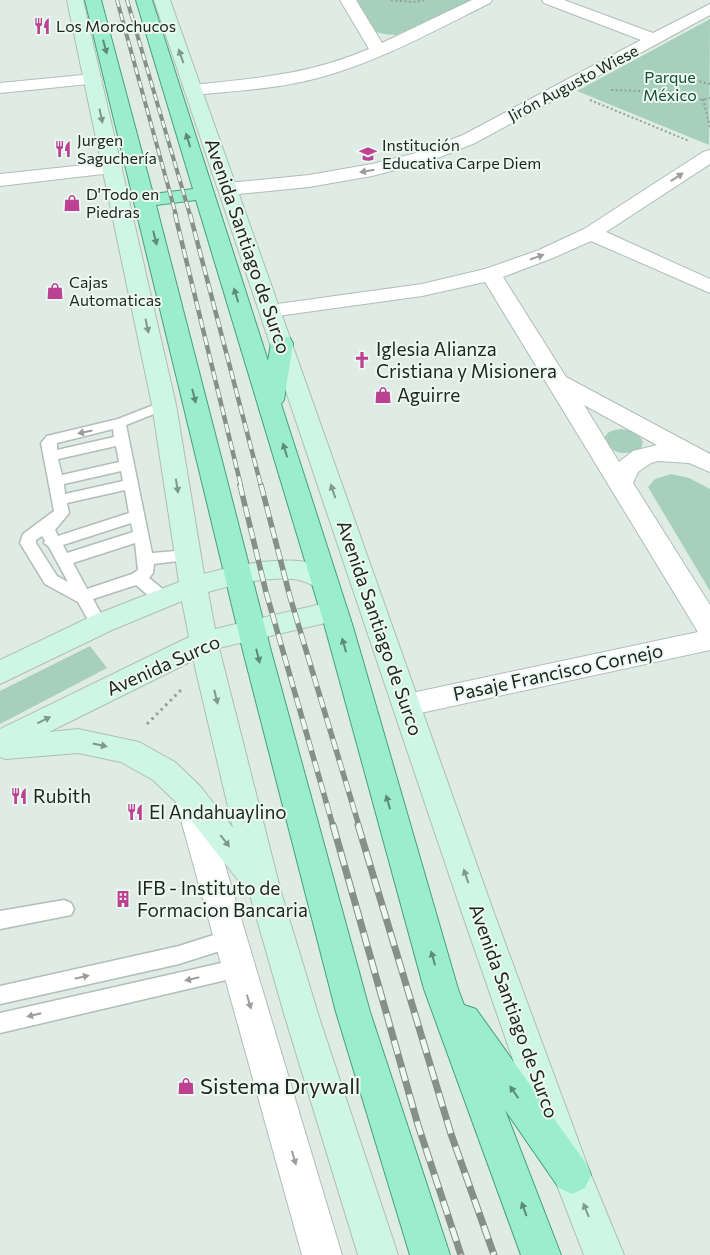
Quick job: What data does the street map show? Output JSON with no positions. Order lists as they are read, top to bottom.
{
  "streets": {
    "main road": ["Avenida Santiago de Surco", "Avenida Surco"],
    "street": ["Jirón Augusto Wiese", "Pasaje Francisco Cornejo"]
  },
  "crossings": [
    ["Jirón Augusto Wiese", "Avenida Santiago de Surco"],
    ["Avenida Santiago de Surco", "Avenida Surco"],
    ["Avenida Santiago de Surco", "Pasaje Francisco Cornejo"]
  ],
  "parks": ["Parque México"],
  "places": {
    "restaurant": [
      "Los Morochucos",
      "Jurgen Saguchería",
      "Rubith",
      "El Andahuaylino"
    ],
    "school or university": ["Institución Educativa Carpe Diem"],
    "shop": [
      "D'Todo en Piedras",
      "Cajas Automaticas",
      "Aguirre",
      "Sistema Drywall"
    ],
    "church": ["Iglesia Alianza Cristiana y Misionera"],
    "building": ["IFB - Instituto de Formacion Bancaria"]
  }
}
